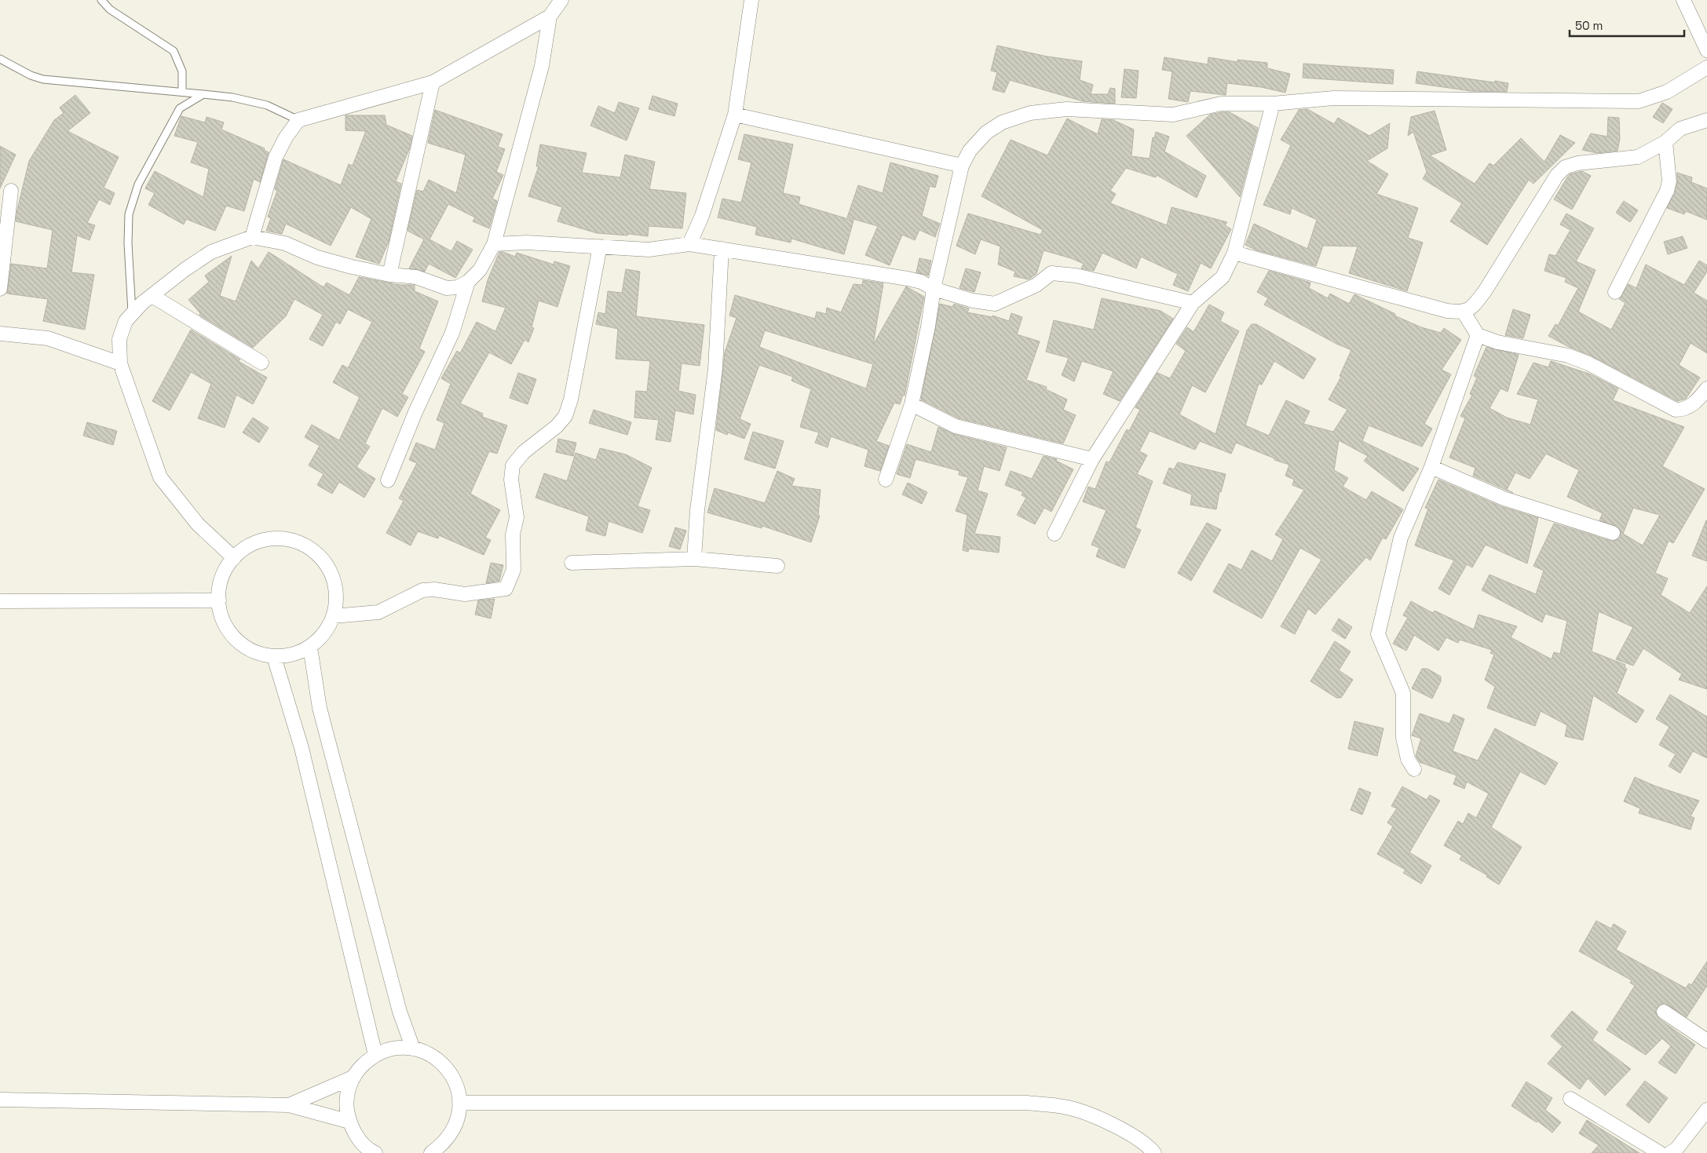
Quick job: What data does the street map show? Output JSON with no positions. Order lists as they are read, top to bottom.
{
  "scale_bar": "50 m"
}
